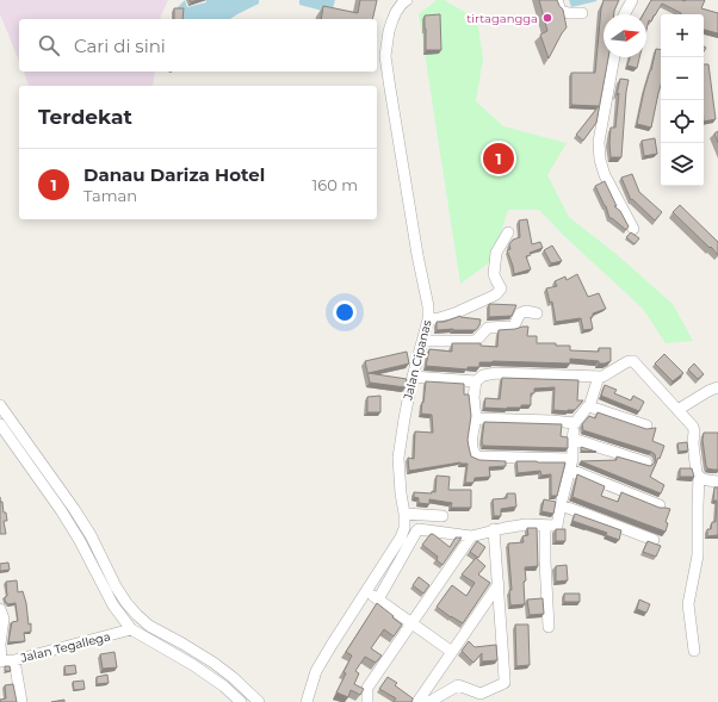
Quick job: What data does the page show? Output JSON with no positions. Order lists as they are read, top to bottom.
{
  "streets": {
    "street": ["Jalan Cipanas", "Jalan Tegallega"]
  },
  "places": ["tirtagangga"],
  "north": "right",
  "page": {
    "map_buttons": ["+", "−"],
    "search": "Cari di sini",
    "heading": "Terdekat",
    "pins": "1",
    "list": [
      {
        "mark": "1",
        "name": "Danau Dariza Hotel",
        "note": "Taman",
        "value": "160 m"
      }
    ]
  }
}
